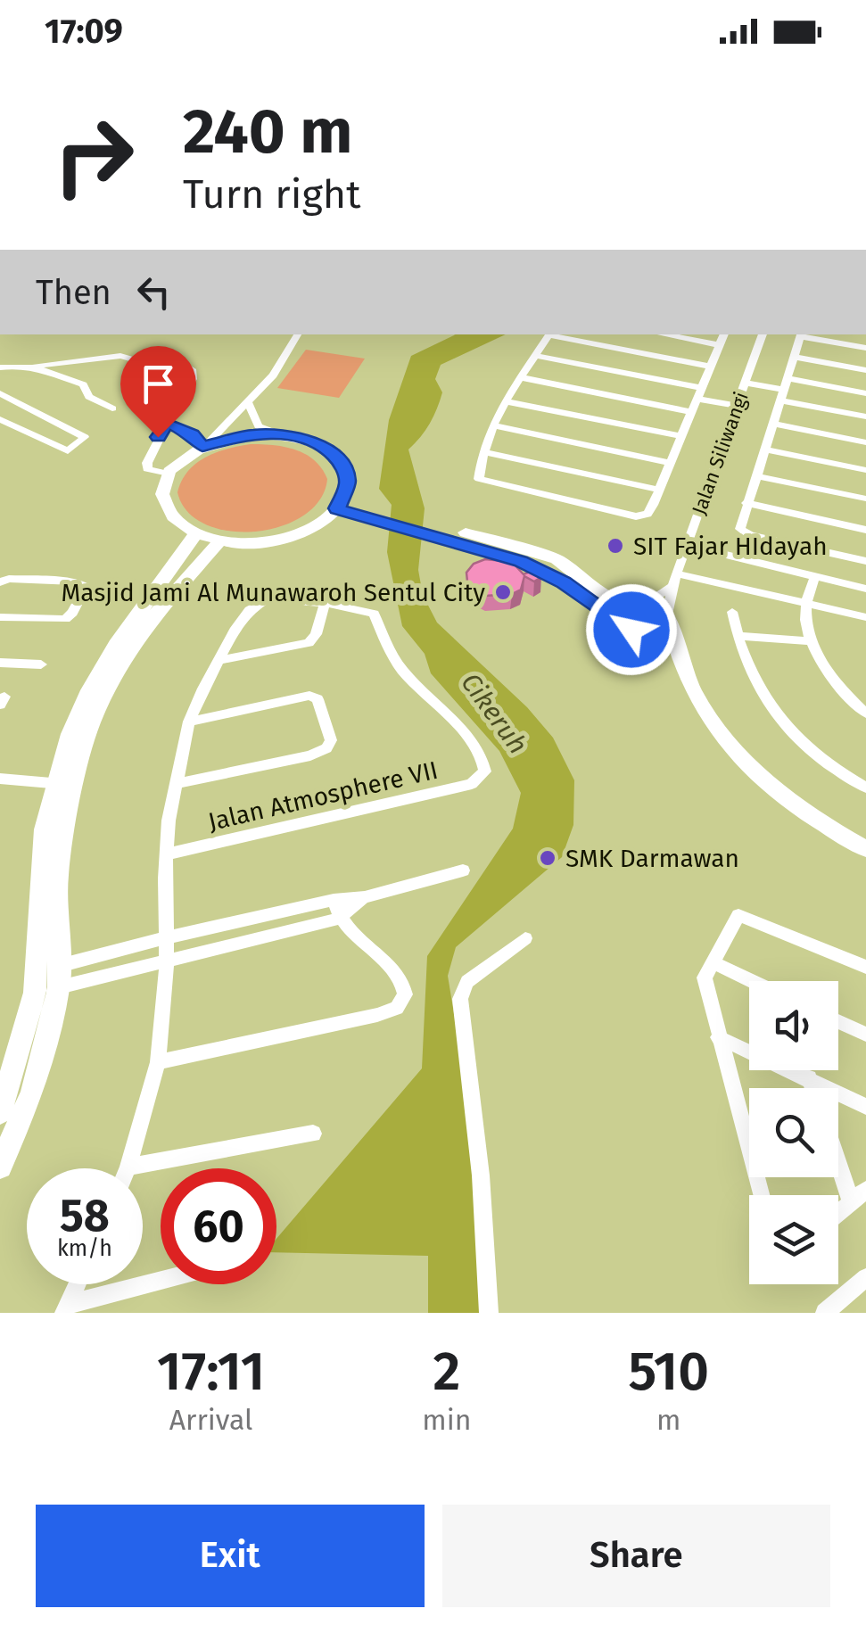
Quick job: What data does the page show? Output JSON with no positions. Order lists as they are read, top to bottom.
{
  "streets": {
    "street": ["Jalan Siliwangi", "Jalan Atmosphere VII"]
  },
  "water": ["Cikeruh"],
  "places": ["SIT Fajar HIdayah", "Masjid Jami Al Munawaroh Sentul City", "SMK Darmawan"],
  "page": {
    "status": "17:09",
    "turn": ["240 m", "Turn right"],
    "then": "Then",
    "speed": "58 km/h",
    "limit": "60",
    "eta": [
      "17:11",
      "Arrival",
      "2",
      "min",
      "510",
      "m"
    ],
    "buttons": ["Exit", "Share"]
  }
}
